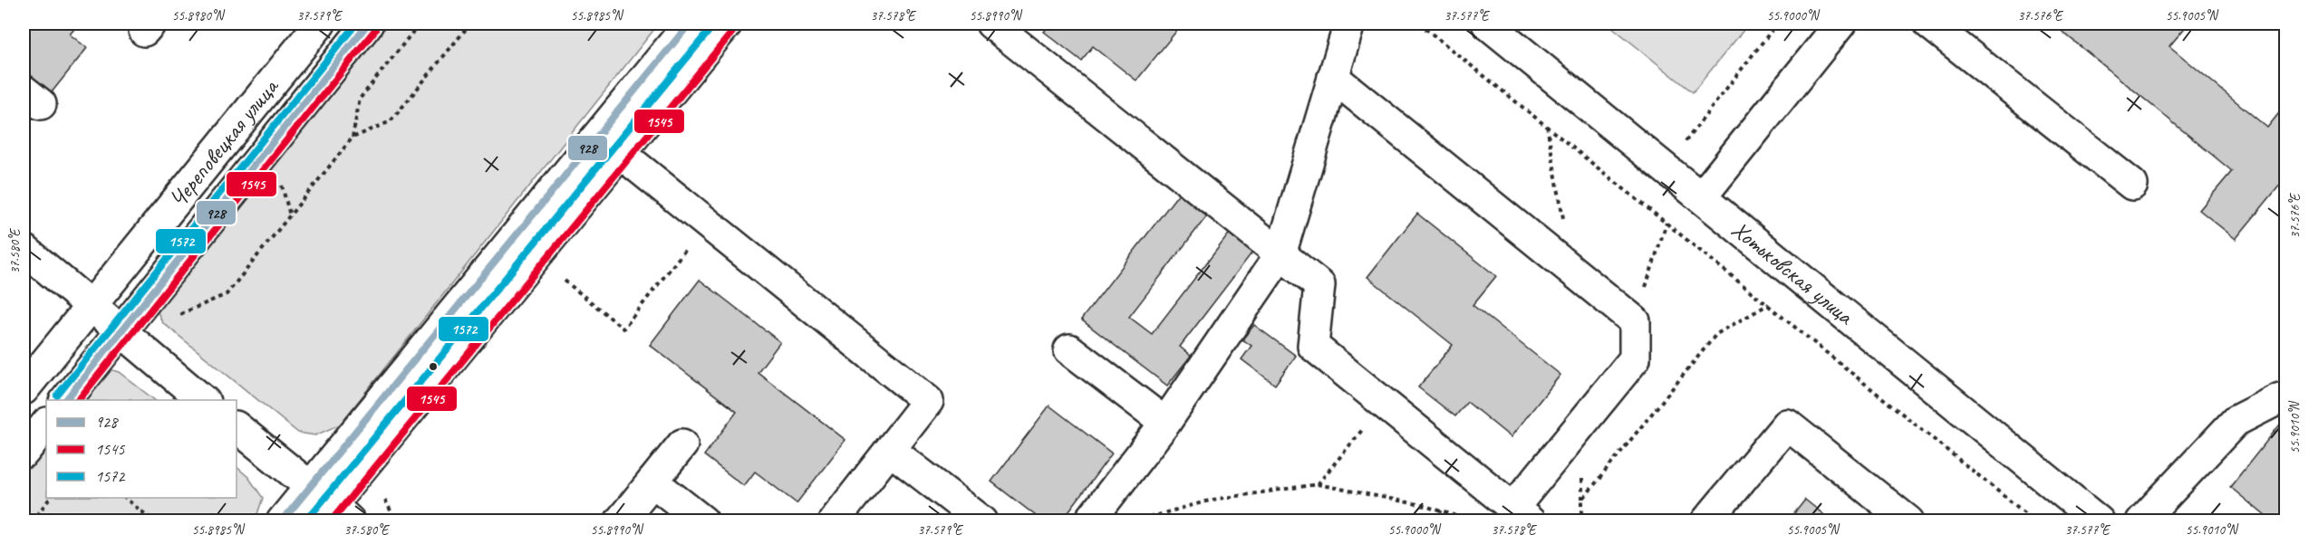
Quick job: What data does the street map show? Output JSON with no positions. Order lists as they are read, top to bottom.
{
  "streets": {
    "street": ["Череповецкая улица", "Хотьковская улица"]
  },
  "lines": ["transit line 928", "transit line 1572", "transit line 1545"],
  "legend": ["928", "1545", "1572"],
  "coordinates": [
    "55.8980°N",
    "37.579°E",
    "55.8985°N",
    "37.578°E",
    "55.8990°N",
    "37.577°E",
    "55.9000°N",
    "37.576°E",
    "55.9005°N",
    "37.580°E",
    "55.9010°N"
  ]
}
